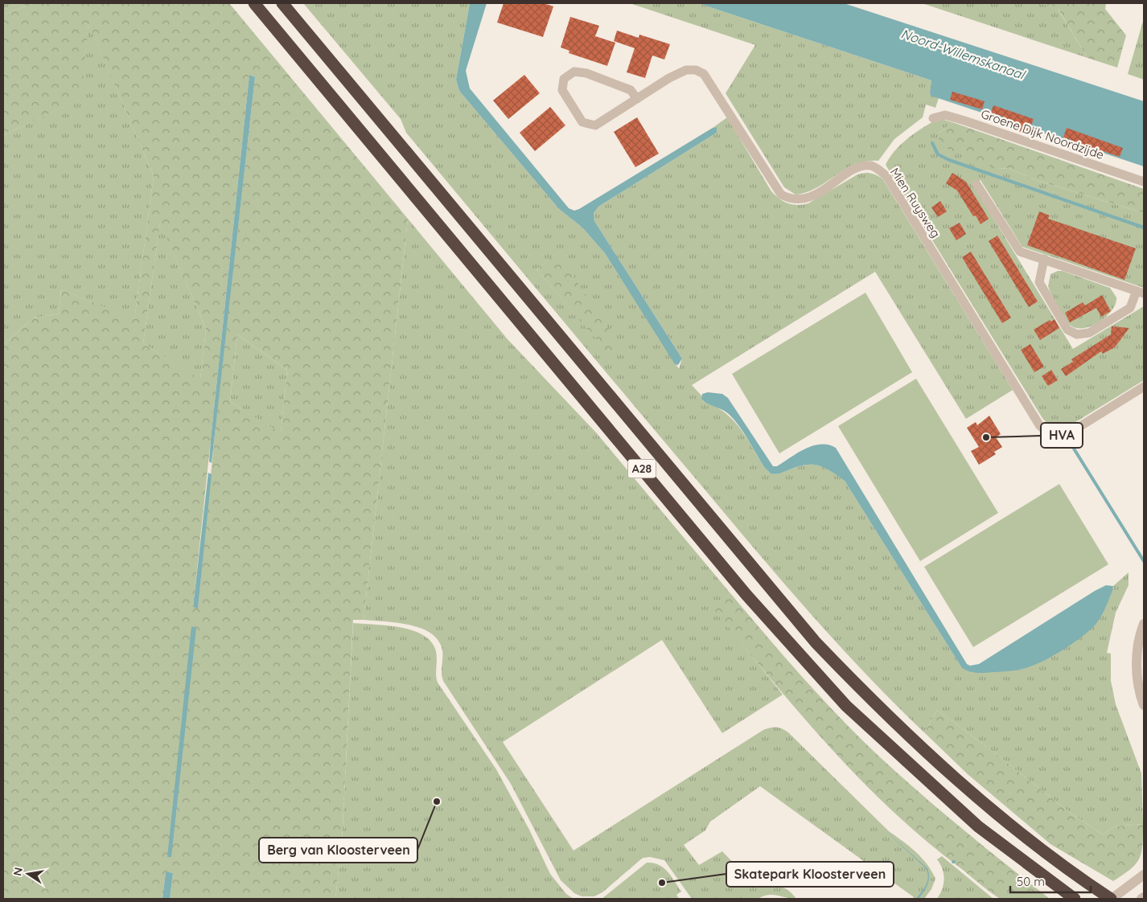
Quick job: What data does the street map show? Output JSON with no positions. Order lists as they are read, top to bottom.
{
  "streets": {
    "highway": ["A28"],
    "street": ["Groene Dijk Noordzijde", "Mien Ruysweg"]
  },
  "water": ["Noord-Willemskanaal"],
  "places": ["HVA", "Berg van Kloosterveen", "Skatepark Kloosterveen"],
  "scale_bar": "50 m",
  "north": "left"
}
